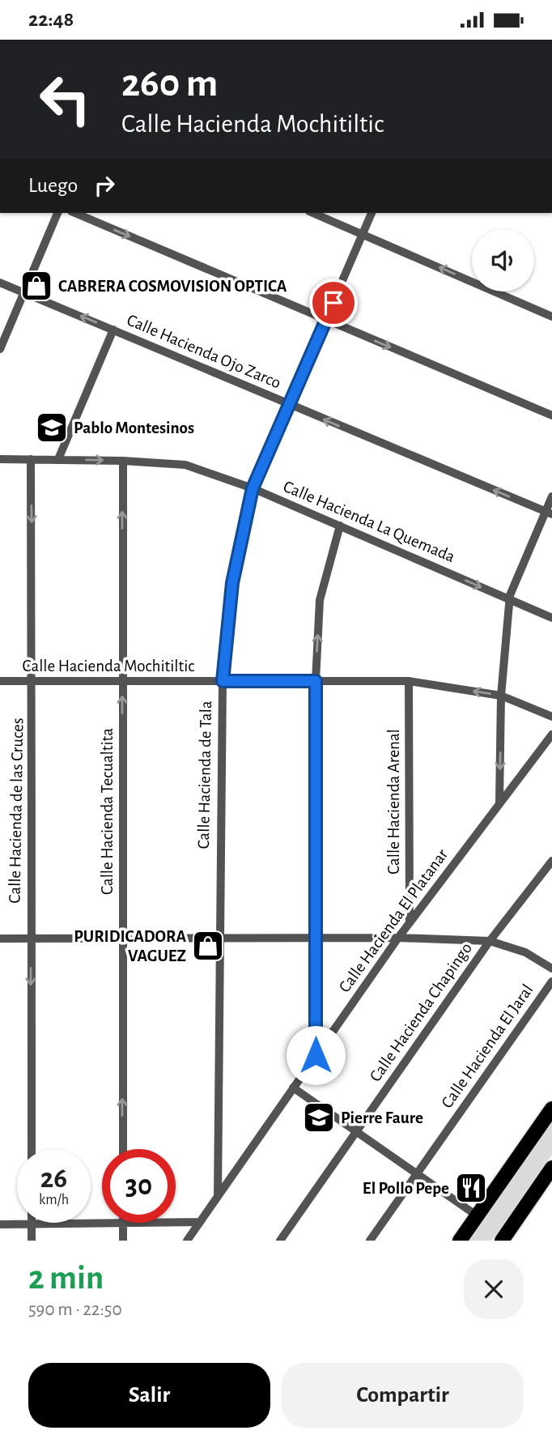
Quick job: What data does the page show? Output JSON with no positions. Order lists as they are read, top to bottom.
{
  "streets": {
    "street": [
      "Calle Hacienda Ojo Zarco",
      "Calle Hacienda La Quemada",
      "Calle Hacienda Mochitiltic",
      "Calle Hacienda de Tala",
      "Calle Hacienda Arenal",
      "Calle Hacienda de las Cruces",
      "Calle Hacienda Tecualtita",
      "Calle Hacienda El Platanar",
      "Calle Hacienda Chapingo",
      "Calle Hacienda El Jaral"
    ]
  },
  "crossings": [
    ["Calle Hacienda Ojo Zarco", "Calle Hacienda de Tala"],
    ["Calle Hacienda La Quemada", "Calle Hacienda de Tala"],
    ["Calle Hacienda La Quemada", "Calle Hacienda de las Cruces"],
    ["Calle Hacienda La Quemada", "Calle Hacienda Tecualtita"],
    ["Calle Hacienda Mochitiltic", "Calle Hacienda de Tala"],
    ["Calle Hacienda Mochitiltic", "Calle Hacienda Arenal"],
    ["Calle Hacienda Mochitiltic", "Calle Hacienda de las Cruces"],
    ["Calle Hacienda Mochitiltic", "Calle Hacienda Tecualtita"],
    ["Calle Hacienda de Tala", "Calle Hacienda El Platanar"],
    ["Calle Hacienda Arenal", "Calle Hacienda El Platanar"]
  ],
  "one_way": [
    "Calle Hacienda Ojo Zarco",
    "Calle Hacienda La Quemada",
    "Calle Hacienda de las Cruces",
    "Calle Hacienda Tecualtita"
  ],
  "places": {
    "shop": ["CABRERA COSMOVISION OPTICA", "PURIDICADORA VAGUEZ"],
    "school or university": ["Pablo Montesinos", "Pierre Faure"],
    "restaurant": ["El Pollo Pepe"]
  },
  "page": {
    "status": "22:48",
    "turn": ["260 m", "Calle Hacienda Mochitiltic"],
    "then": "Luego",
    "speed": "26 km/h",
    "limit": "30",
    "heading": ["2 min", "590 m · 22:50"],
    "buttons": ["Salir", "Compartir"]
  }
}
